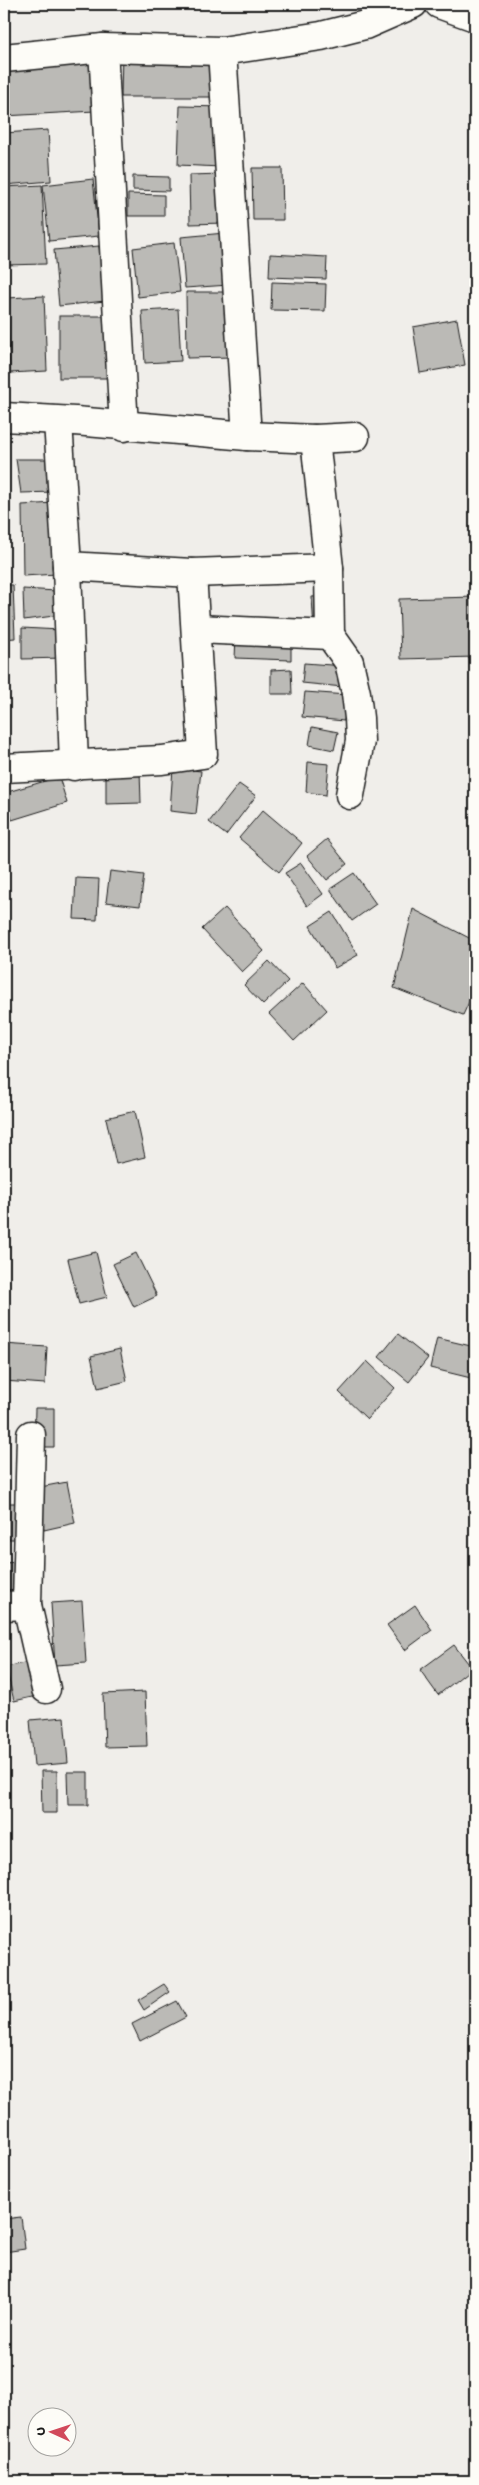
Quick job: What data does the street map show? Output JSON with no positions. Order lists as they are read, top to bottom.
{
  "north": "left"
}
